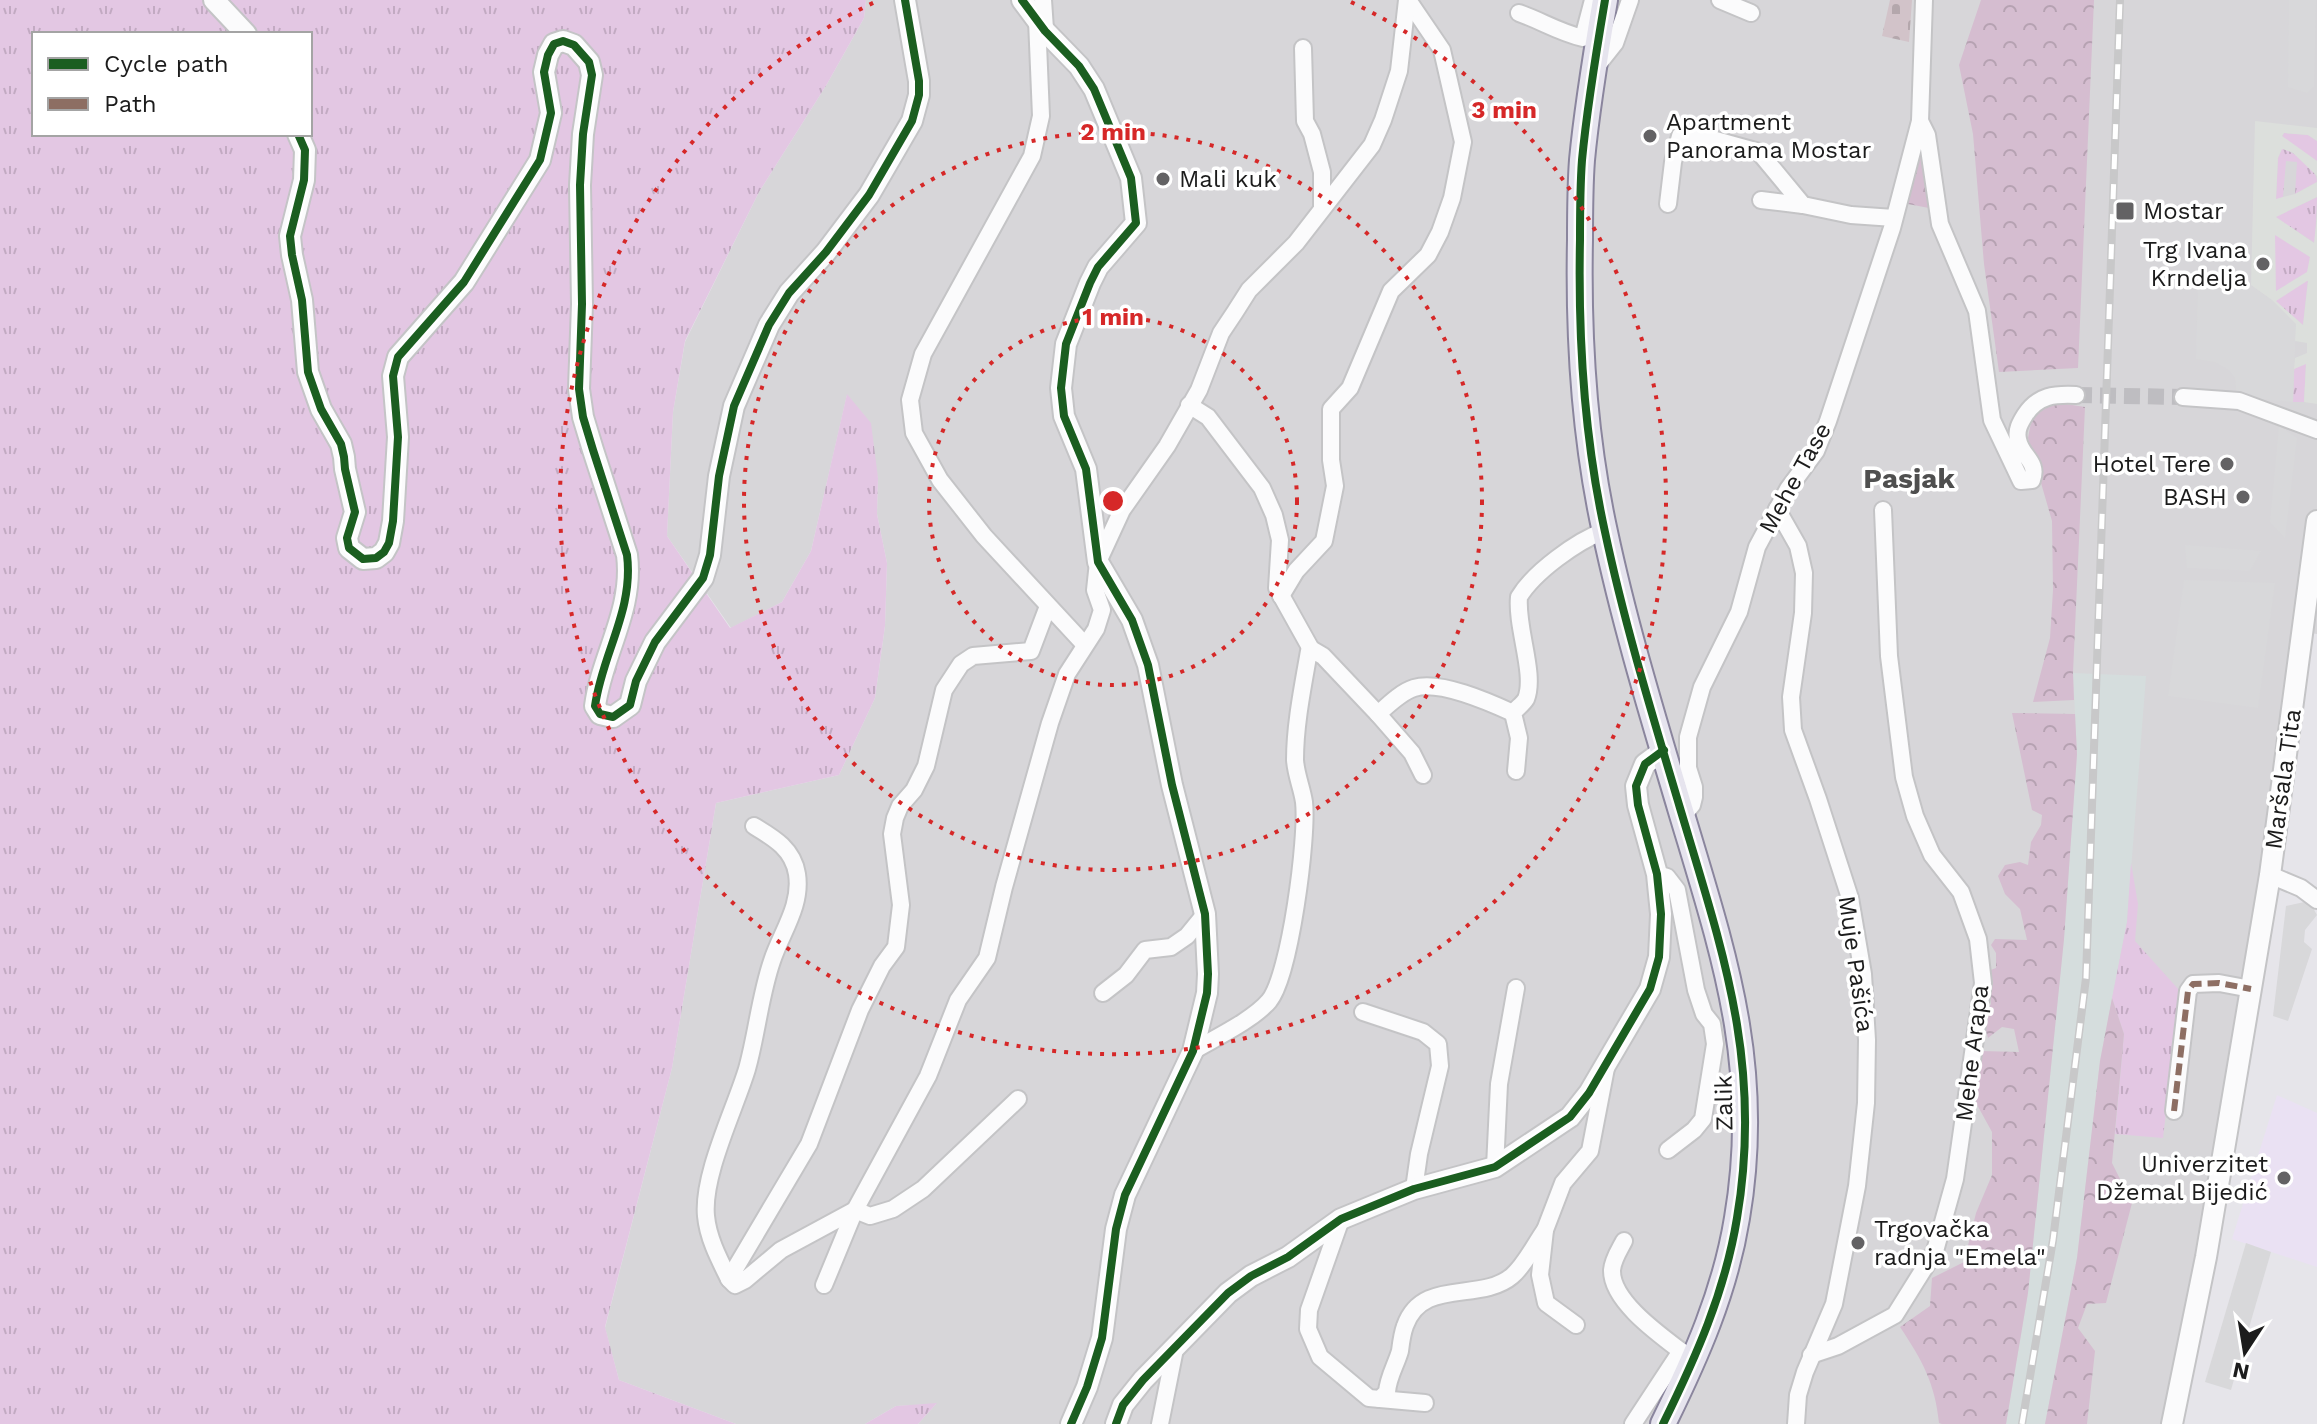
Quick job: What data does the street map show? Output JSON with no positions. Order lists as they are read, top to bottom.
{
  "streets": {
    "main road": ["Zalik"],
    "street": [
      "Mehe Tase",
      "Maršala Tita",
      "Muje Pašića",
      "Mehe Arapa"
    ]
  },
  "crossings": [
    ["Mehe Tase", "Muje Pašića"],
    ["Mehe Tase", "Zalik"],
    ["Muje Pašića", "Mehe Arapa"]
  ],
  "districts": ["Pasjak"],
  "places": {
    "other": [
      "Apartment Panorama Mostar",
      "Mali kuk",
      "Trg Ivana Krndelja",
      "Hotel Tere",
      "BASH",
      "Univerzitet Džemal Bijedić",
      "Trgovačka radnja \"Emela\""
    ],
    "transit": ["Mostar"]
  },
  "legend": ["Cycle path", "Path"],
  "north": "bottom",
  "rings": ["3 min", "2 min", "1 min"]
}
